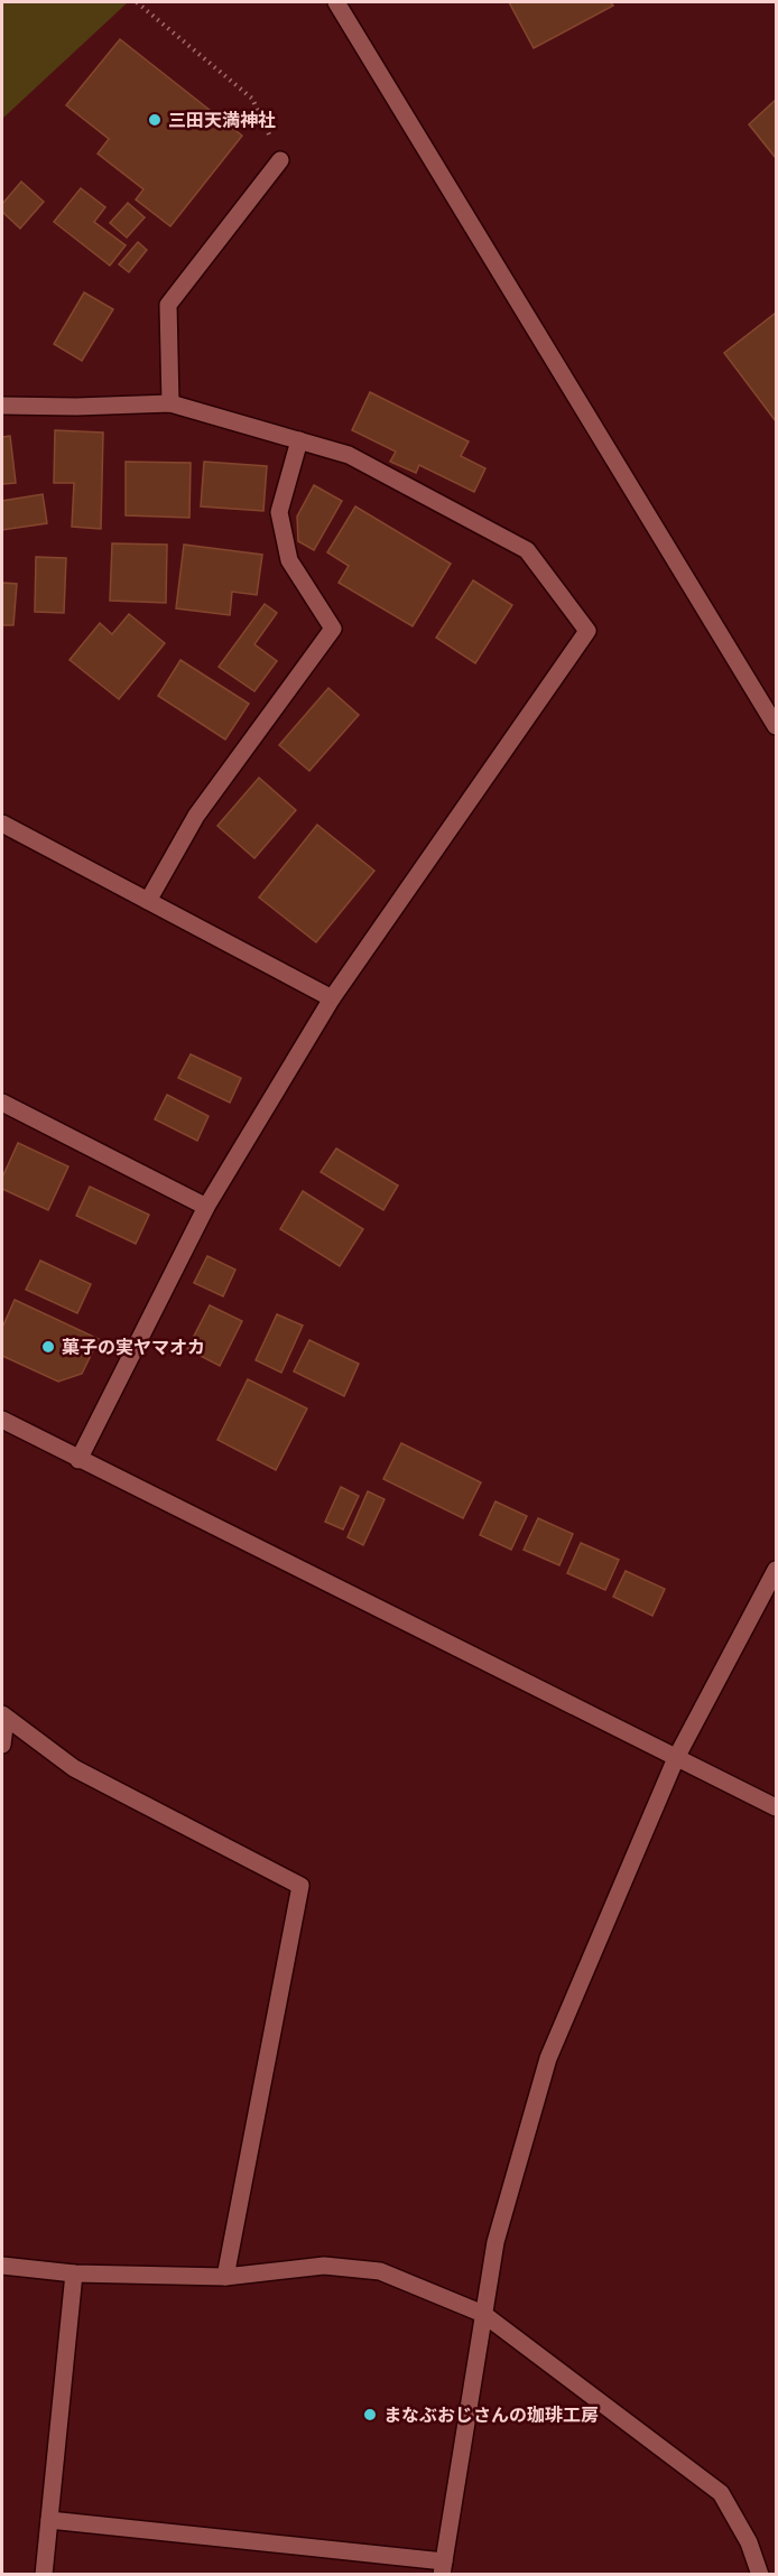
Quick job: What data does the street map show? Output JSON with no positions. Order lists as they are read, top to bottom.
{
  "places": ["三田天満神社", "菓子の実ヤマオカ", "まなぶおじさんの珈琲工房"]
}
